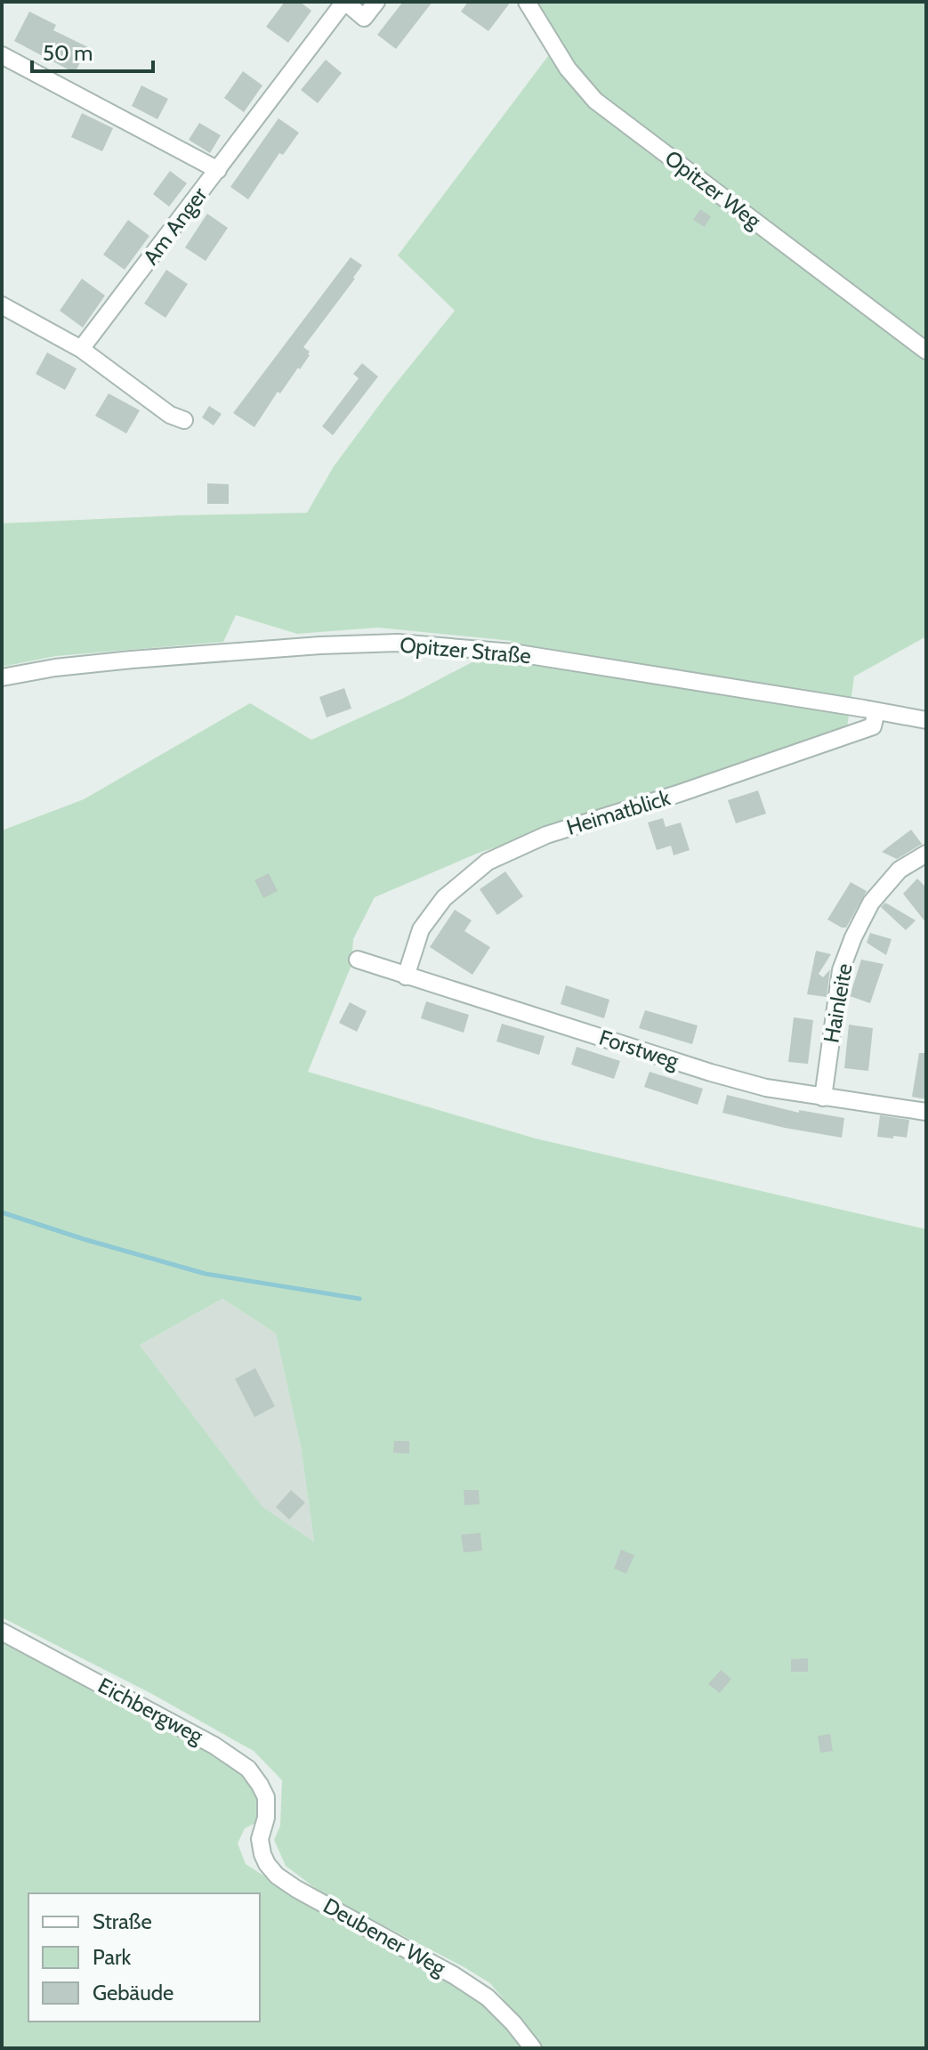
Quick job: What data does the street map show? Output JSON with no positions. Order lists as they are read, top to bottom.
{
  "streets": {
    "street": [
      "Opitzer Weg",
      "Am Anger",
      "Opitzer Straße",
      "Heimatblick",
      "Hainleite",
      "Forstweg",
      "Eichbergweg",
      "Deubener Weg"
    ]
  },
  "crossings": [
    ["Opitzer Straße", "Heimatblick"],
    ["Heimatblick", "Forstweg"],
    ["Hainleite", "Forstweg"],
    ["Eichbergweg", "Deubener Weg"]
  ],
  "legend": ["Straße", "Park", "Gebäude"],
  "scale_bar": "50 m"
}
